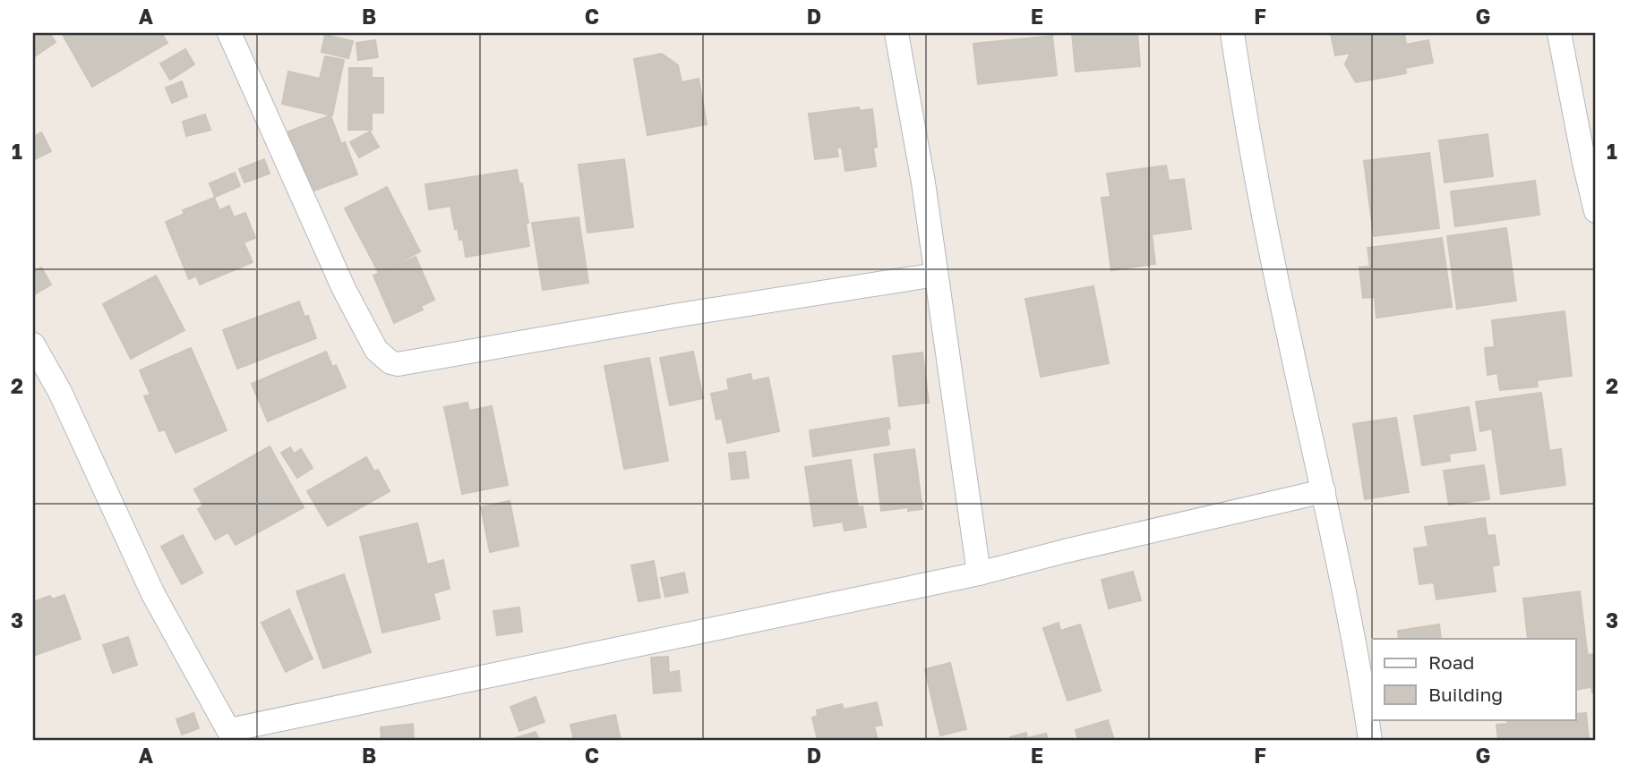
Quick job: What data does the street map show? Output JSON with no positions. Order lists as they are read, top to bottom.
{
  "legend": ["Road", "Building"],
  "grid": {
    "columns": [
      "A",
      "B",
      "C",
      "D",
      "E",
      "F",
      "G"
    ],
    "rows": ["1", "2", "3"]
  }
}
